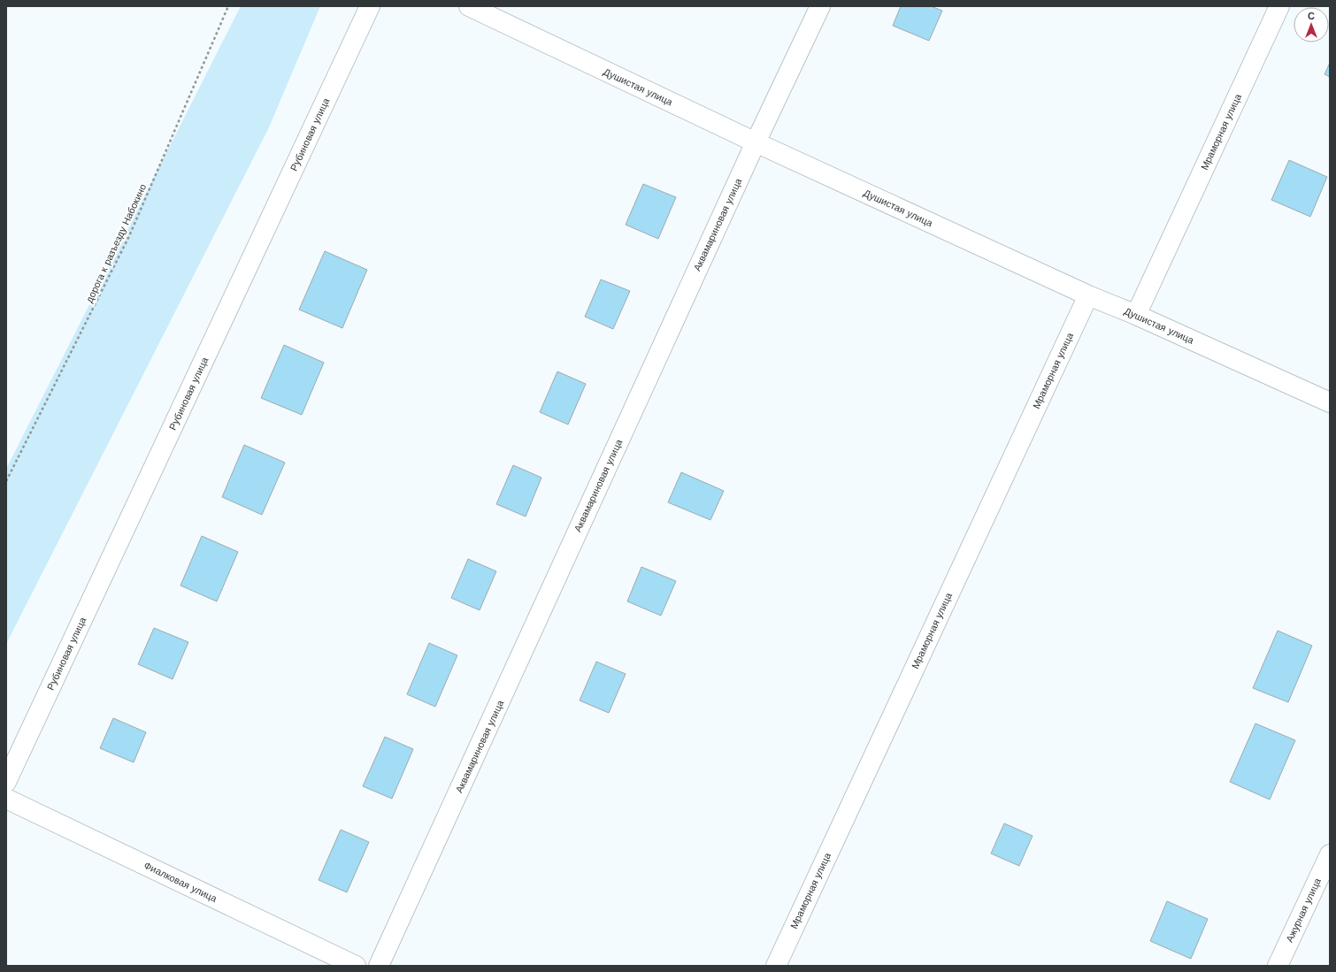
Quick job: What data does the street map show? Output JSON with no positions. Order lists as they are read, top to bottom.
{
  "streets": {
    "street": [
      "Душистая улица",
      "Мраморная улица",
      "Рубиновая улица",
      "Аквамариновая улица",
      "Фиалковая улица",
      "Ажурная улица"
    ],
    "path": ["дорога к разъезду Набокино"]
  },
  "crossings": [
    ["Душистая улица", "Мраморная улица"],
    ["Душистая улица", "Аквамариновая улица"]
  ],
  "north": "top"
}
